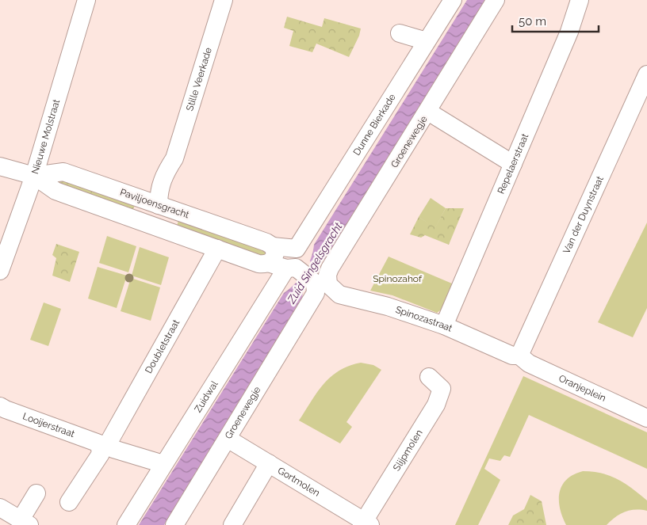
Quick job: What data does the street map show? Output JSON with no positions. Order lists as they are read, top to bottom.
{
  "streets": {
    "street": [
      "Stille Veerkade",
      "Dunne Bierkade",
      "Nieuwe Molstraat",
      "Groenewegje",
      "Repelaerstraat",
      "Paviljoensgracht",
      "Van der Duynstraat",
      "Spinozastraat",
      "Doubletstraat",
      "Oranjeplein",
      "Zuidwal",
      "Looijerstraat",
      "Slijpmolen",
      "Gortmolen"
    ]
  },
  "crossings": [
    ["Stille Veerkade", "Paviljoensgracht"],
    ["Dunne Bierkade", "Paviljoensgracht"],
    ["Nieuwe Molstraat", "Paviljoensgracht"],
    ["Groenewegje", "Paviljoensgracht"],
    ["Groenewegje", "Spinozastraat"],
    ["Groenewegje", "Zuidwal"],
    ["Groenewegje", "Gortmolen"],
    ["Repelaerstraat", "Spinozastraat"],
    ["Paviljoensgracht", "Spinozastraat"],
    ["Paviljoensgracht", "Doubletstraat"],
    ["Paviljoensgracht", "Zuidwal"],
    ["Van der Duynstraat", "Spinozastraat"],
    ["Van der Duynstraat", "Oranjeplein"],
    ["Spinozastraat", "Oranjeplein"],
    ["Spinozastraat", "Zuidwal"],
    ["Doubletstraat", "Looijerstraat"],
    ["Zuidwal", "Looijerstraat"],
    ["Slijpmolen", "Gortmolen"]
  ],
  "water": ["Zuid Singelsgracht"],
  "parks": ["Spinozahof"],
  "scale_bar": "50 m"
}
